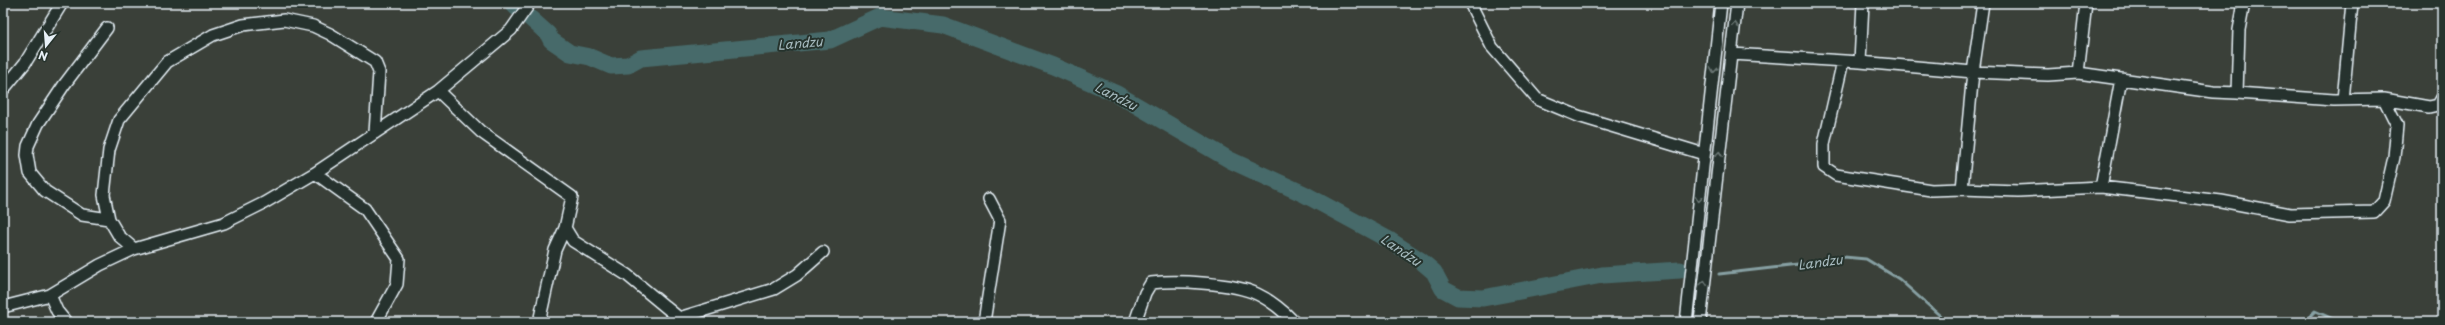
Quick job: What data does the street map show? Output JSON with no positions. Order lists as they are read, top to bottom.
{
  "water": ["Landzu"],
  "north": "bottom"
}
